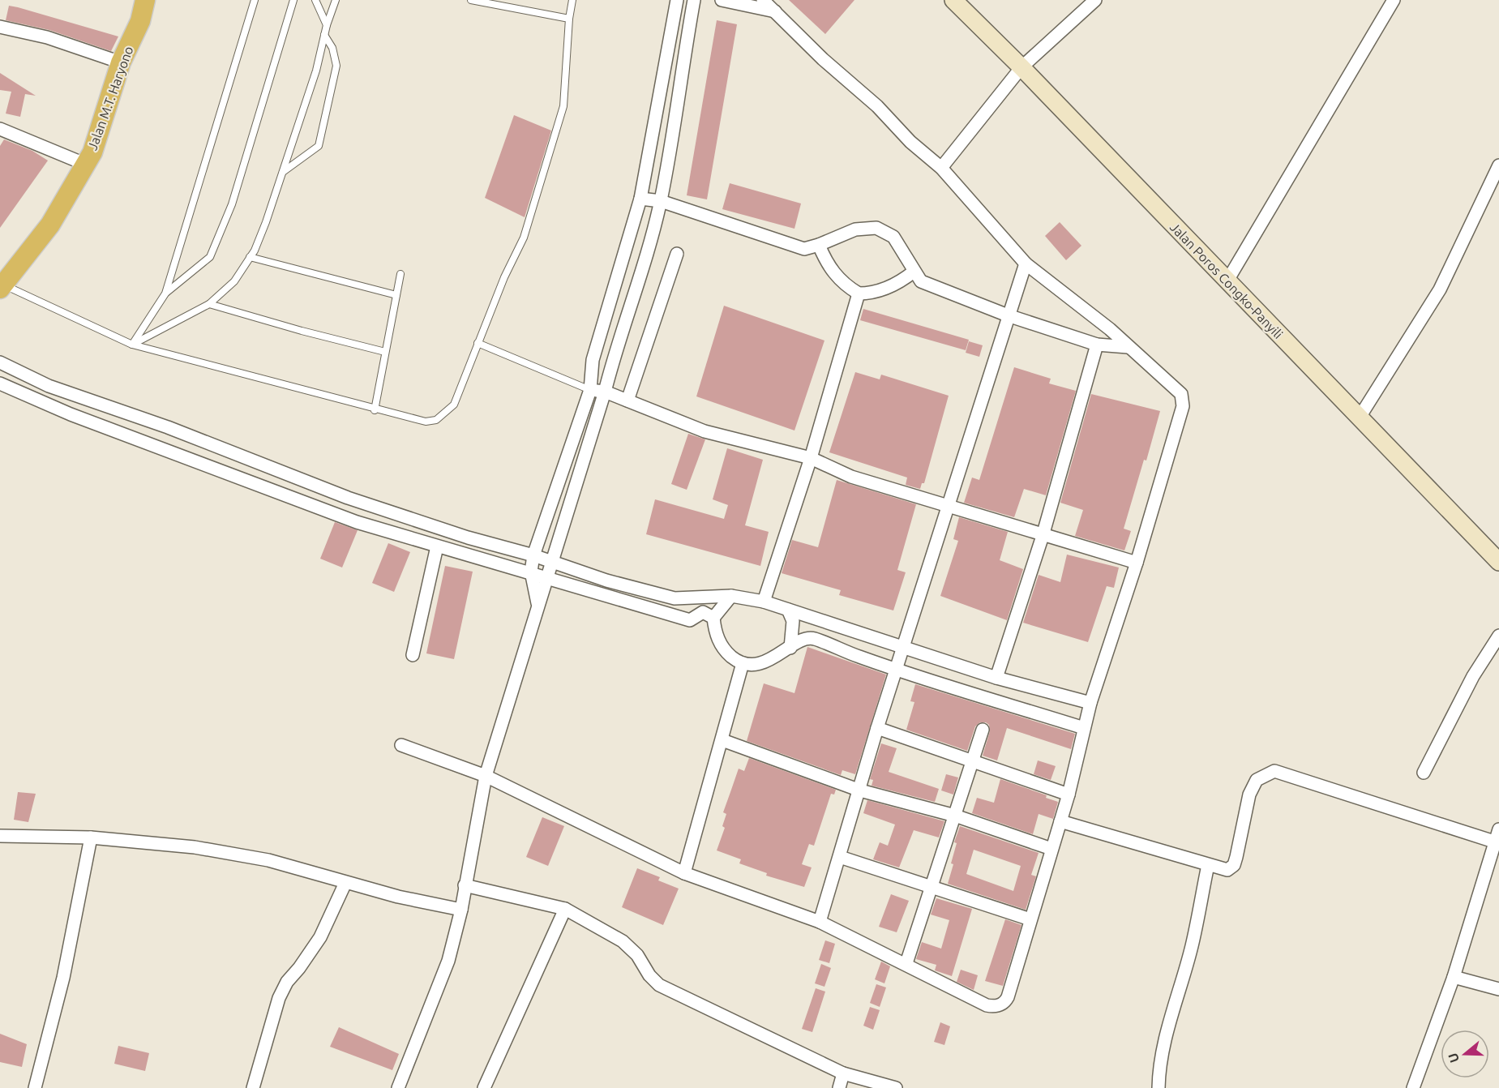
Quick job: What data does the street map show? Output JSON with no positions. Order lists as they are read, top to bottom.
{
  "streets": {
    "highway": ["Jalan M.T. Haryono"],
    "main road": ["Jalan Poros Congko-Panyili"]
  },
  "north": "left"
}
